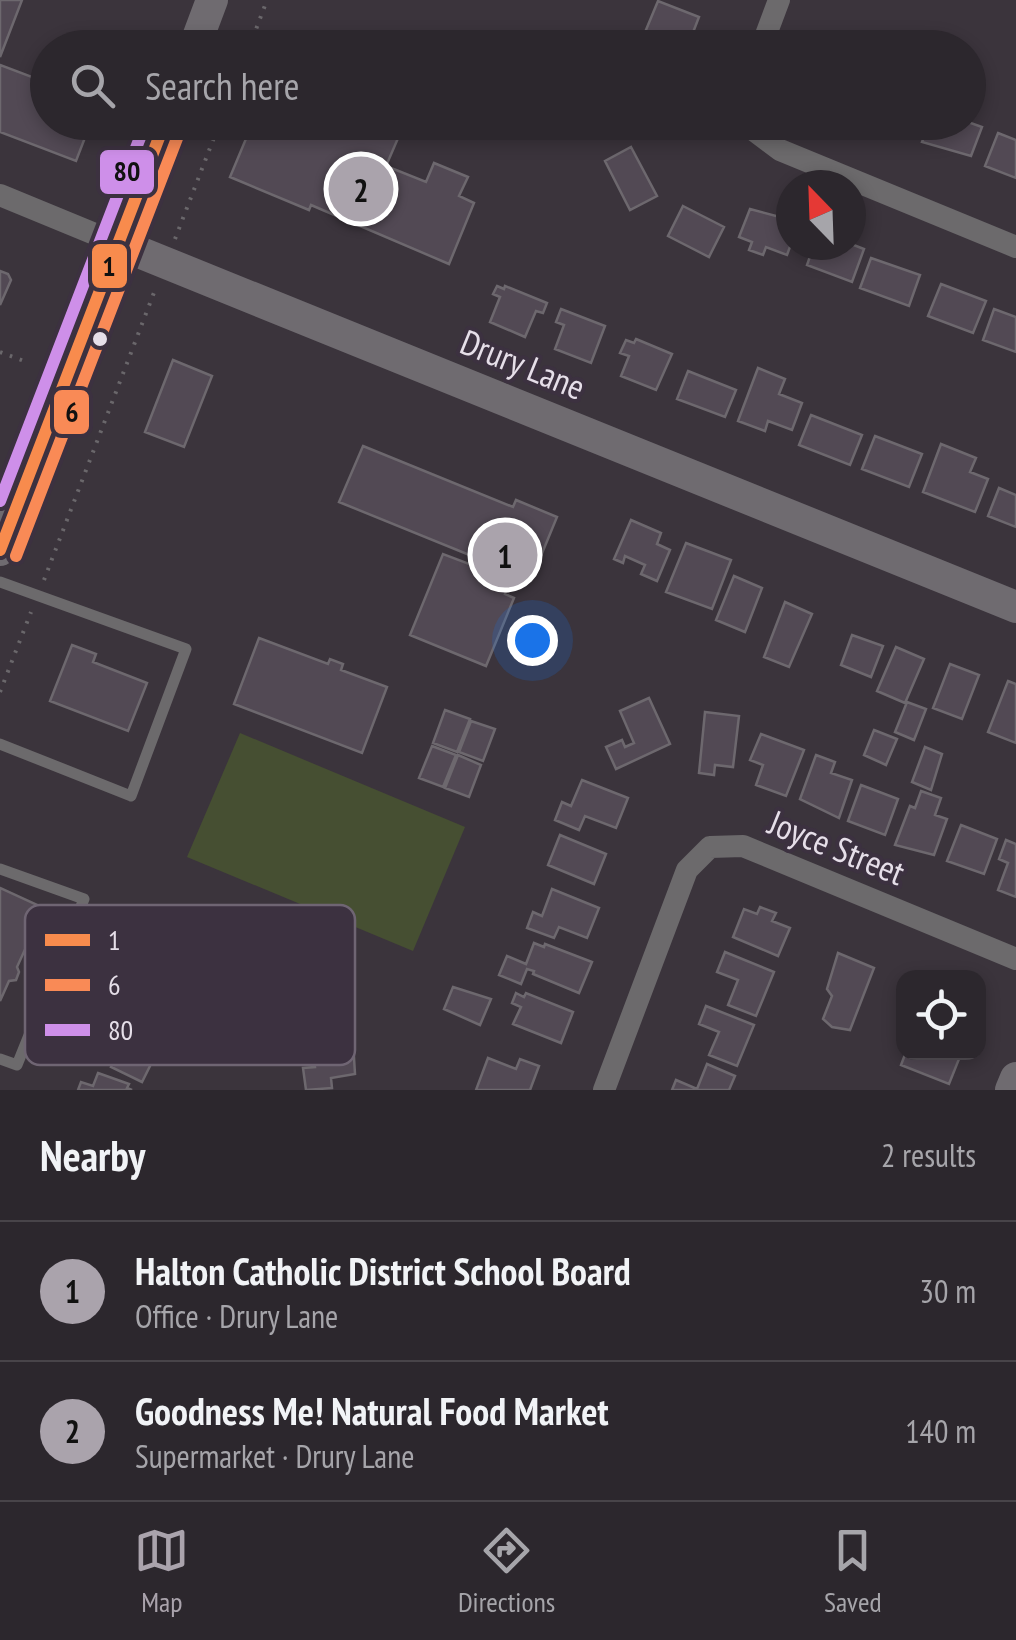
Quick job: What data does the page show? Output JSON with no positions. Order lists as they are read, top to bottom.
{
  "streets": {
    "street": ["Drury Lane", "Joyce Street"]
  },
  "lines": ["transit line 1", "transit line 6", "transit line 80"],
  "legend": ["1", "6", "80"],
  "north": "top left",
  "page": {
    "search": "Search here",
    "pins": ["2", "1"],
    "heading": ["Nearby", "2 results"],
    "list": [
      {
        "mark": "1",
        "name": "Halton Catholic District School Board",
        "note": "Office · Drury Lane",
        "value": "30 m"
      },
      {
        "mark": "2",
        "name": "Goodness Me! Natural Food Market",
        "note": "Supermarket · Drury Lane",
        "value": "140 m"
      }
    ],
    "nav": ["Map", "Directions", "Saved"]
  }
}
